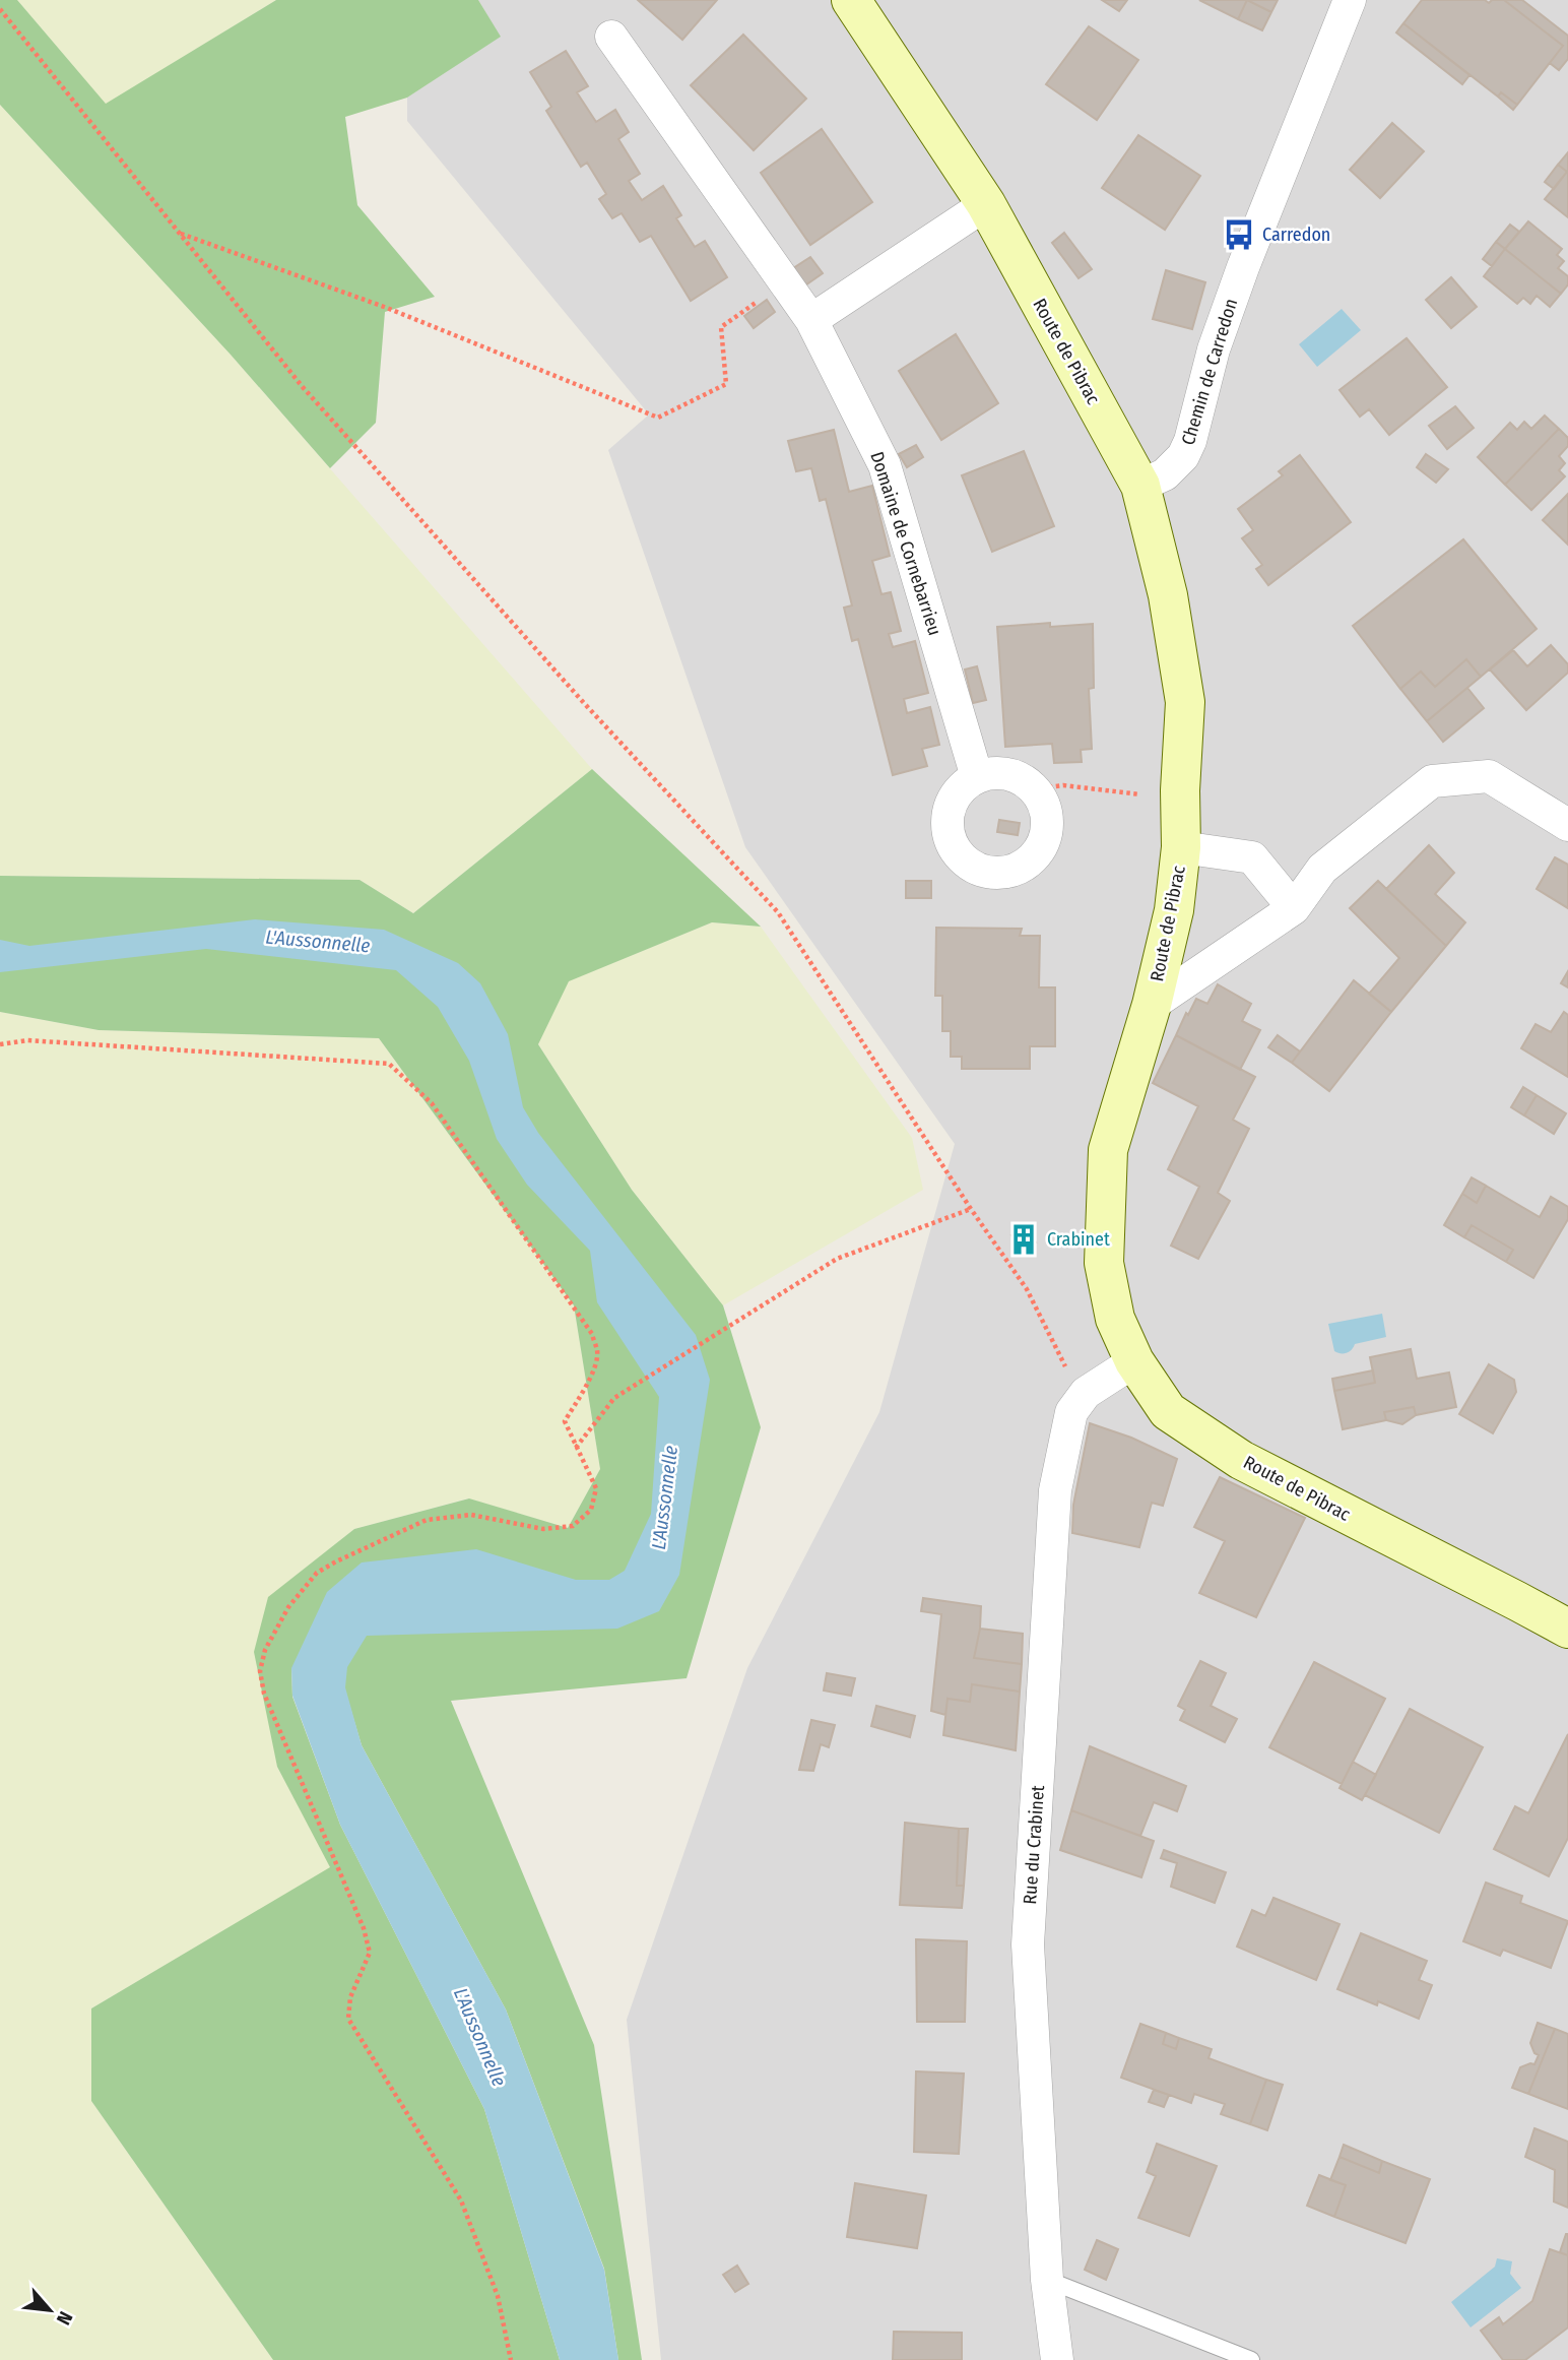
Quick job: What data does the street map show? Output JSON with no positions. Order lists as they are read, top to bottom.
{
  "streets": {
    "main road": ["Route de Pibrac"],
    "street": ["Chemin de Carredon", "Domaine de Cornebarrieu", "Rue du Crabinet"]
  },
  "crossings": [
    ["Route de Pibrac", "Chemin de Carredon"],
    ["Route de Pibrac", "Rue du Crabinet"]
  ],
  "water": ["L'Aussonnelle"],
  "places": {
    "bus stop": ["Carredon"],
    "building": ["Crabinet"]
  },
  "north": "bottom right"
}
